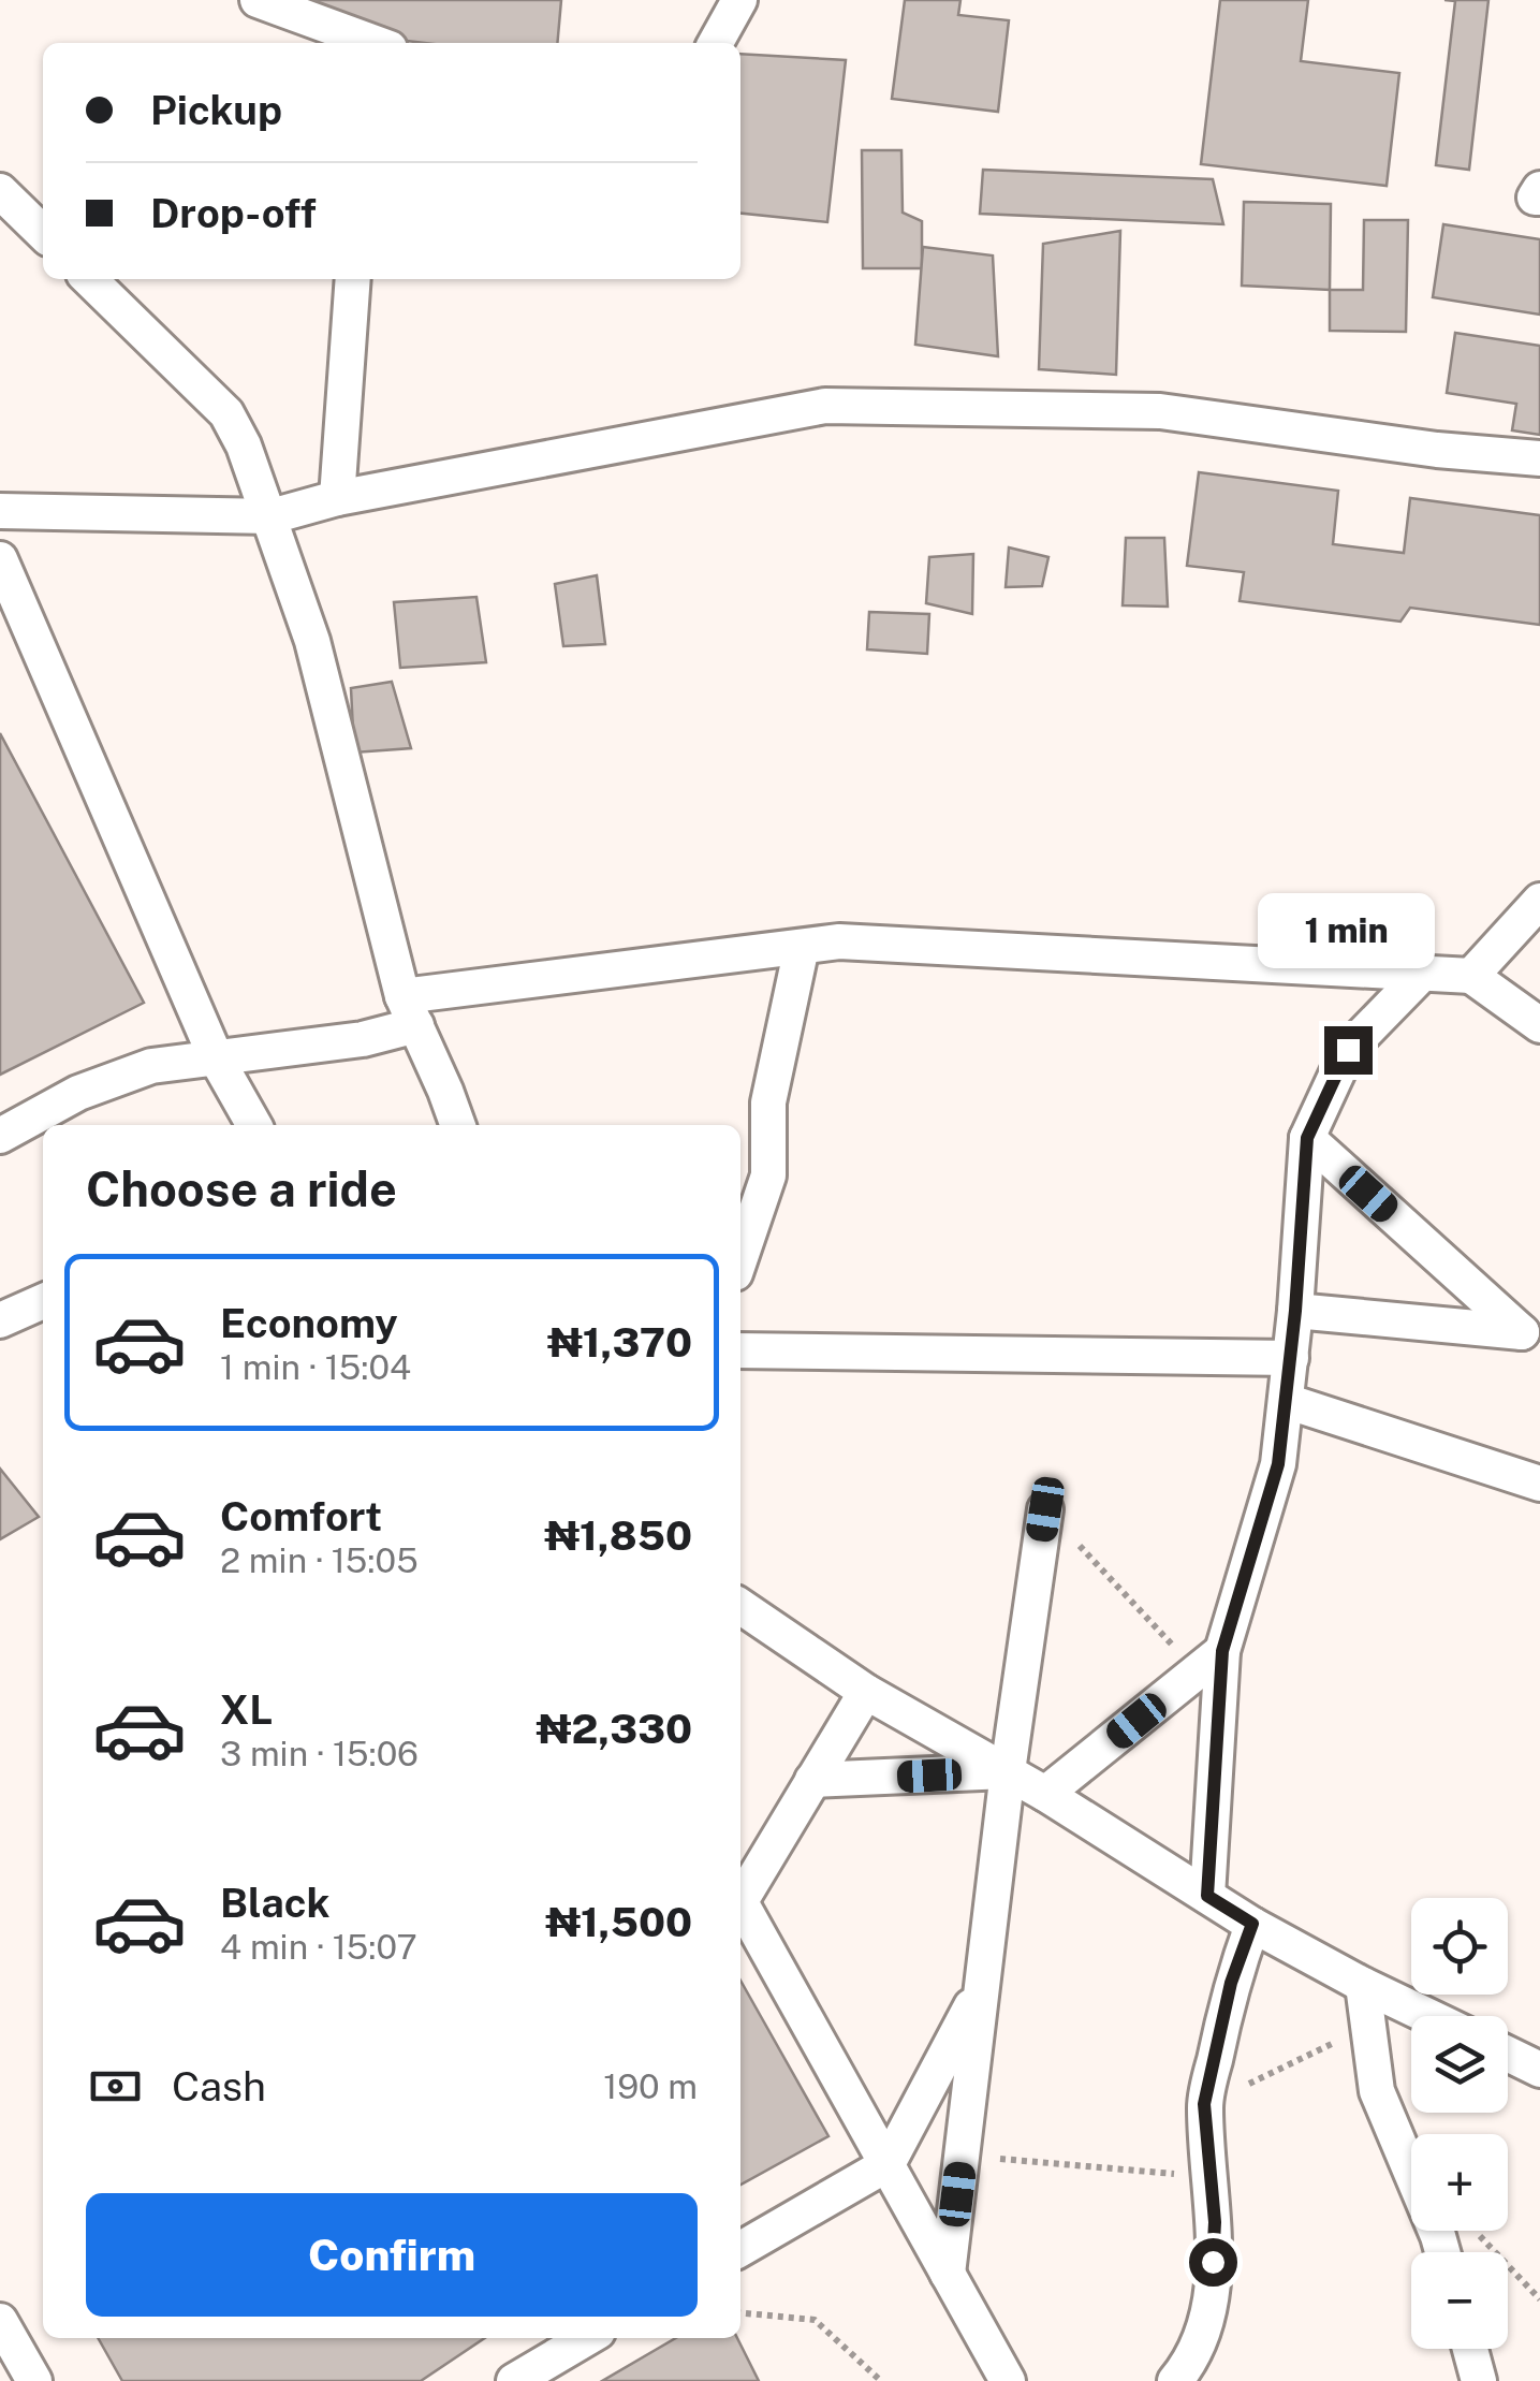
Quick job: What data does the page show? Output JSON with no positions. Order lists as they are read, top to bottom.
{
  "page": {
    "banner": ["Pickup", "Drop-off"],
    "bubble": "1 min",
    "heading": "Choose a ride",
    "list": [
      {
        "name": "Economy",
        "note": "1 min · 15:04",
        "value": "₦1,370"
      },
      {
        "name": "Comfort",
        "note": "2 min · 15:05",
        "value": "₦1,850"
      },
      {
        "name": "XL",
        "note": "3 min · 15:06",
        "value": "₦2,330"
      },
      {
        "name": "Black",
        "note": "4 min · 15:07",
        "value": "₦1,500"
      }
    ],
    "map_buttons": ["+", "−"],
    "pay": ["Cash", "190 m"],
    "buttons": "Confirm"
  }
}
